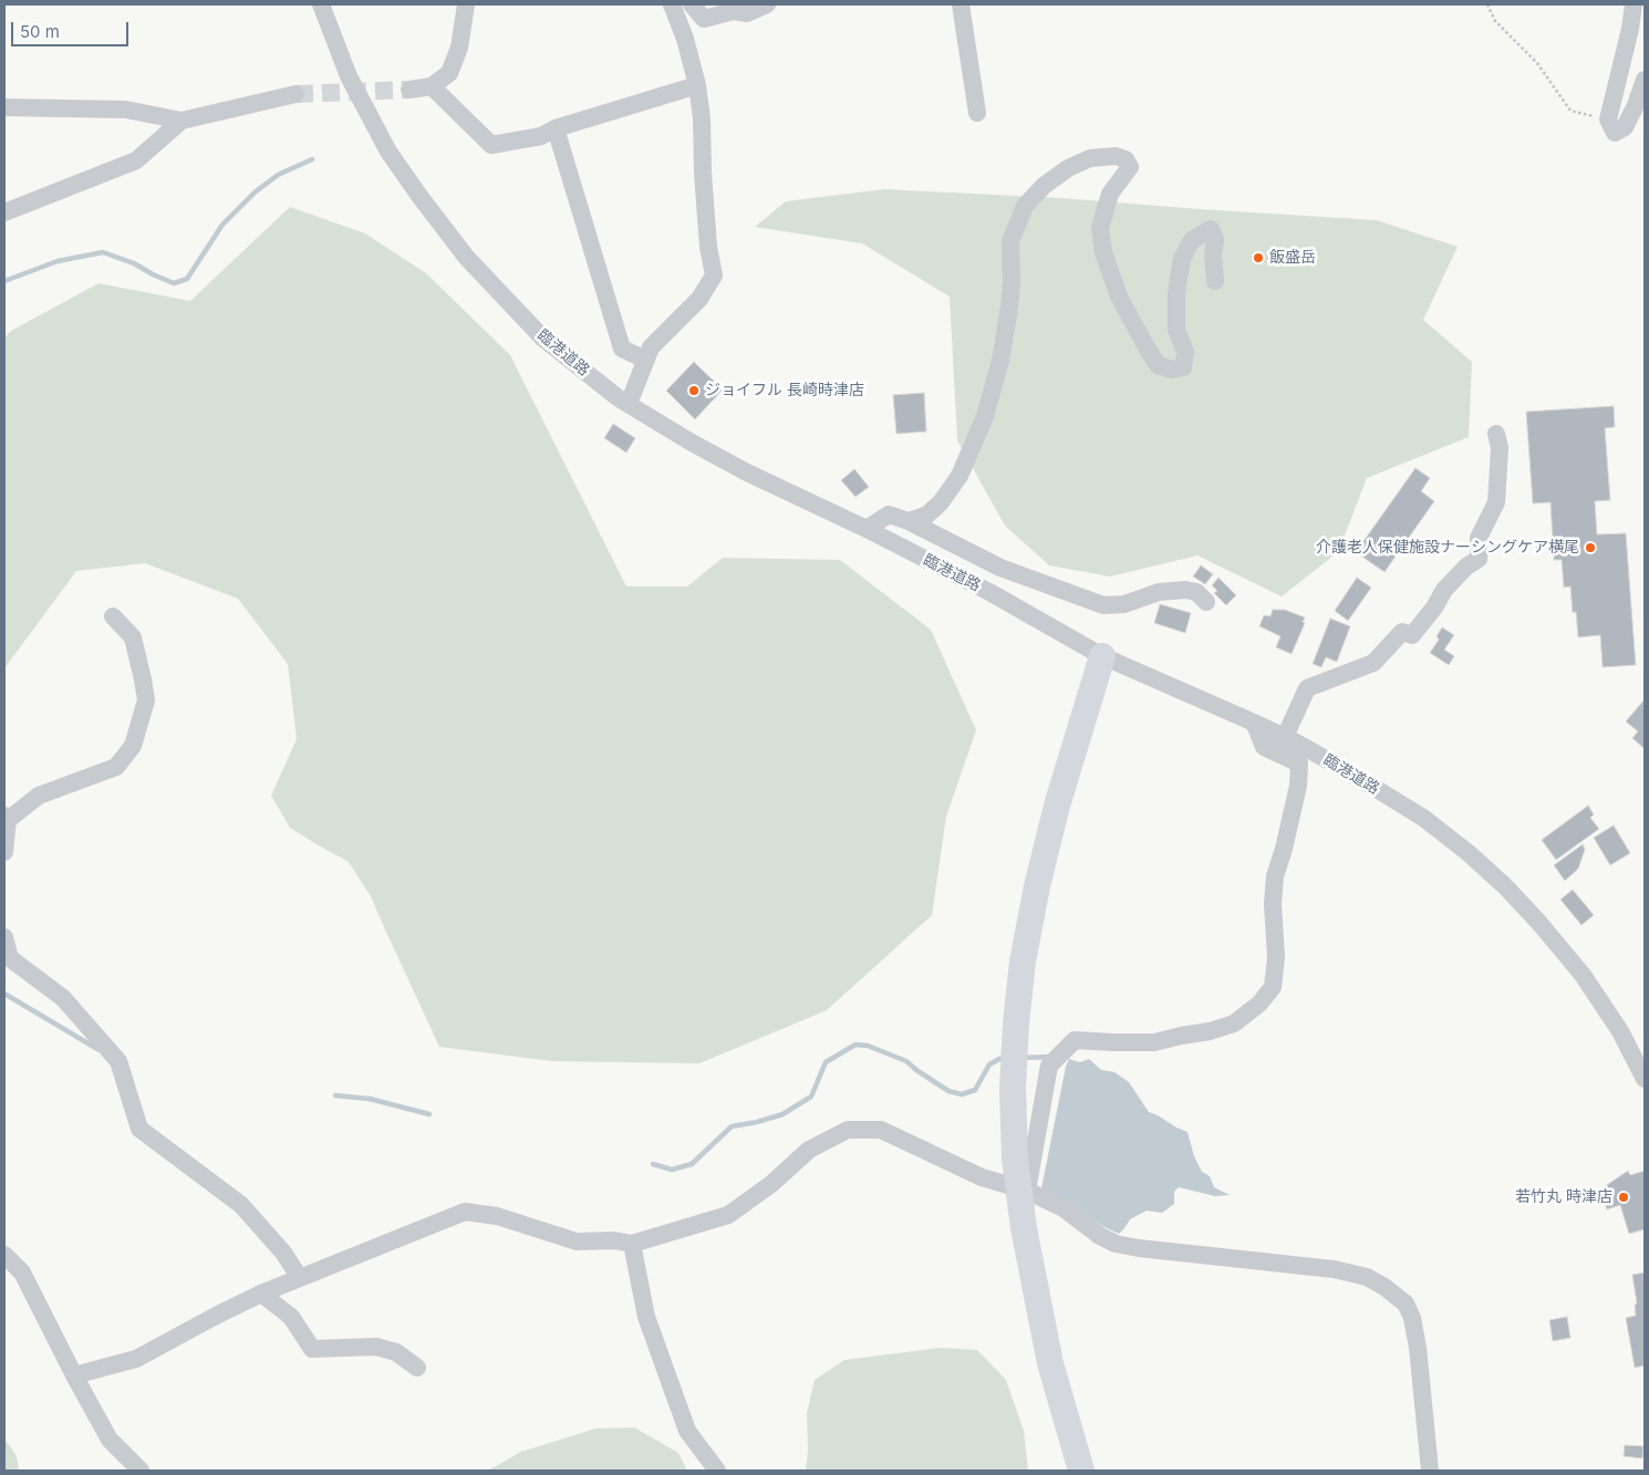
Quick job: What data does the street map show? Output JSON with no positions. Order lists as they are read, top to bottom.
{
  "streets": {
    "street": ["臨港道路"]
  },
  "places": [
    "飯盛岳",
    "ジョイフル 長崎時津店",
    "介護老人保健施設ナーシングケア横尾",
    "若竹丸 時津店"
  ],
  "scale_bar": "50 m"
}
